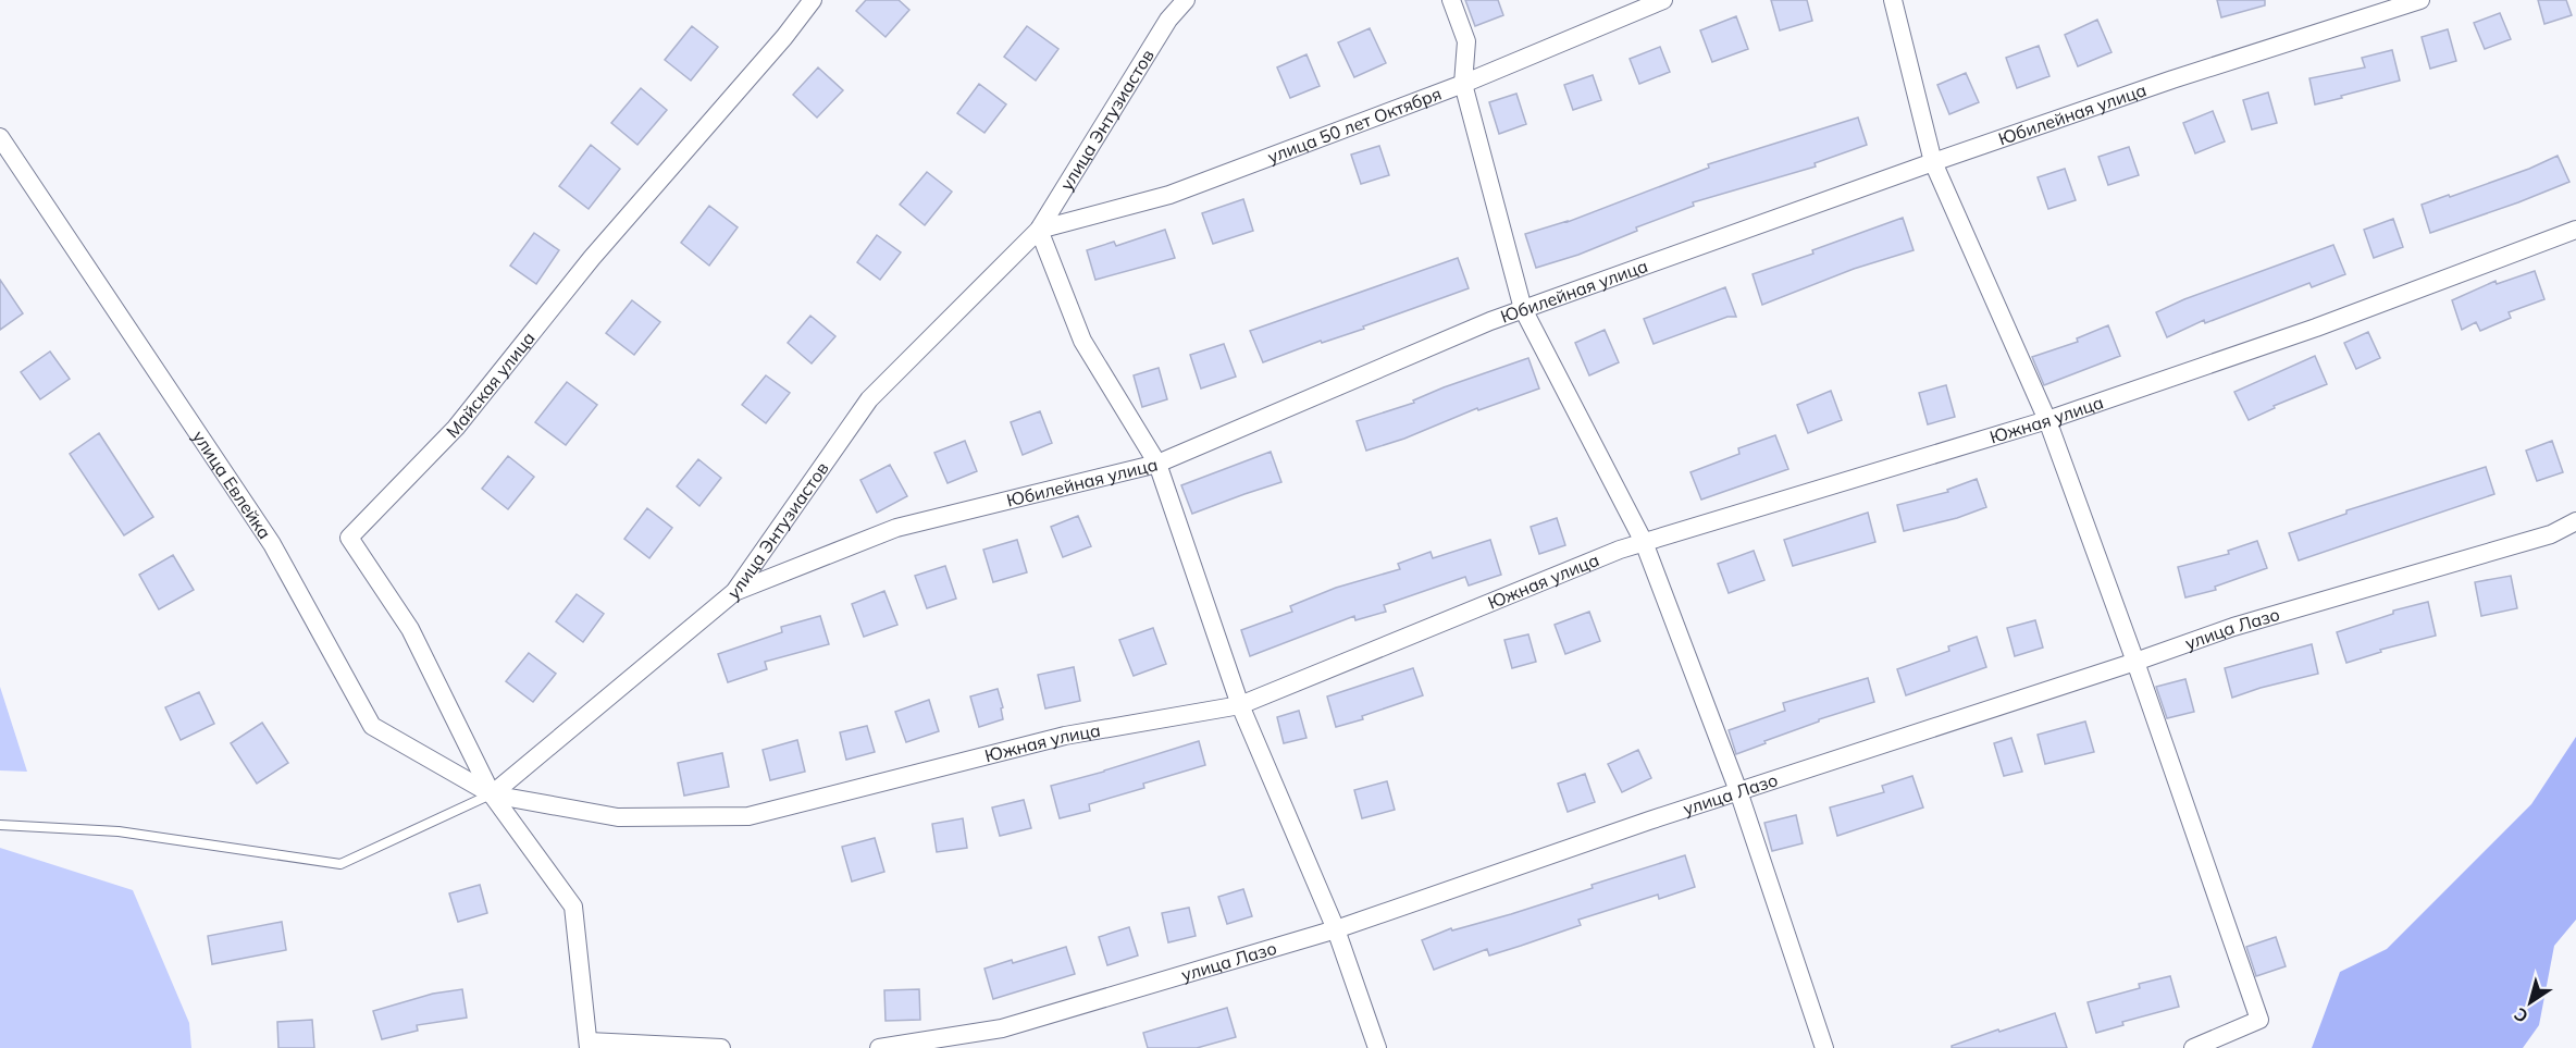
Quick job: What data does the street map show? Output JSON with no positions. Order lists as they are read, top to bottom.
{
  "streets": {
    "street": [
      "Юбилейная улица",
      "улица Энтузиастов",
      "улица 50 лет Октября",
      "Майская улица",
      "Южная улица",
      "улица Евлейка",
      "улица Лазо"
    ]
  },
  "crossings": [
    ["Юбилейная улица", "улица Энтузиастов"],
    ["улица Энтузиастов", "улица 50 лет Октября"],
    ["улица Энтузиастов", "Майская улица"],
    ["улица Энтузиастов", "Южная улица"],
    ["улица Энтузиастов", "улица Евлейка"],
    ["Майская улица", "Южная улица"],
    ["Майская улица", "улица Евлейка"],
    ["Южная улица", "улица Евлейка"]
  ],
  "north": "bottom left"
}
